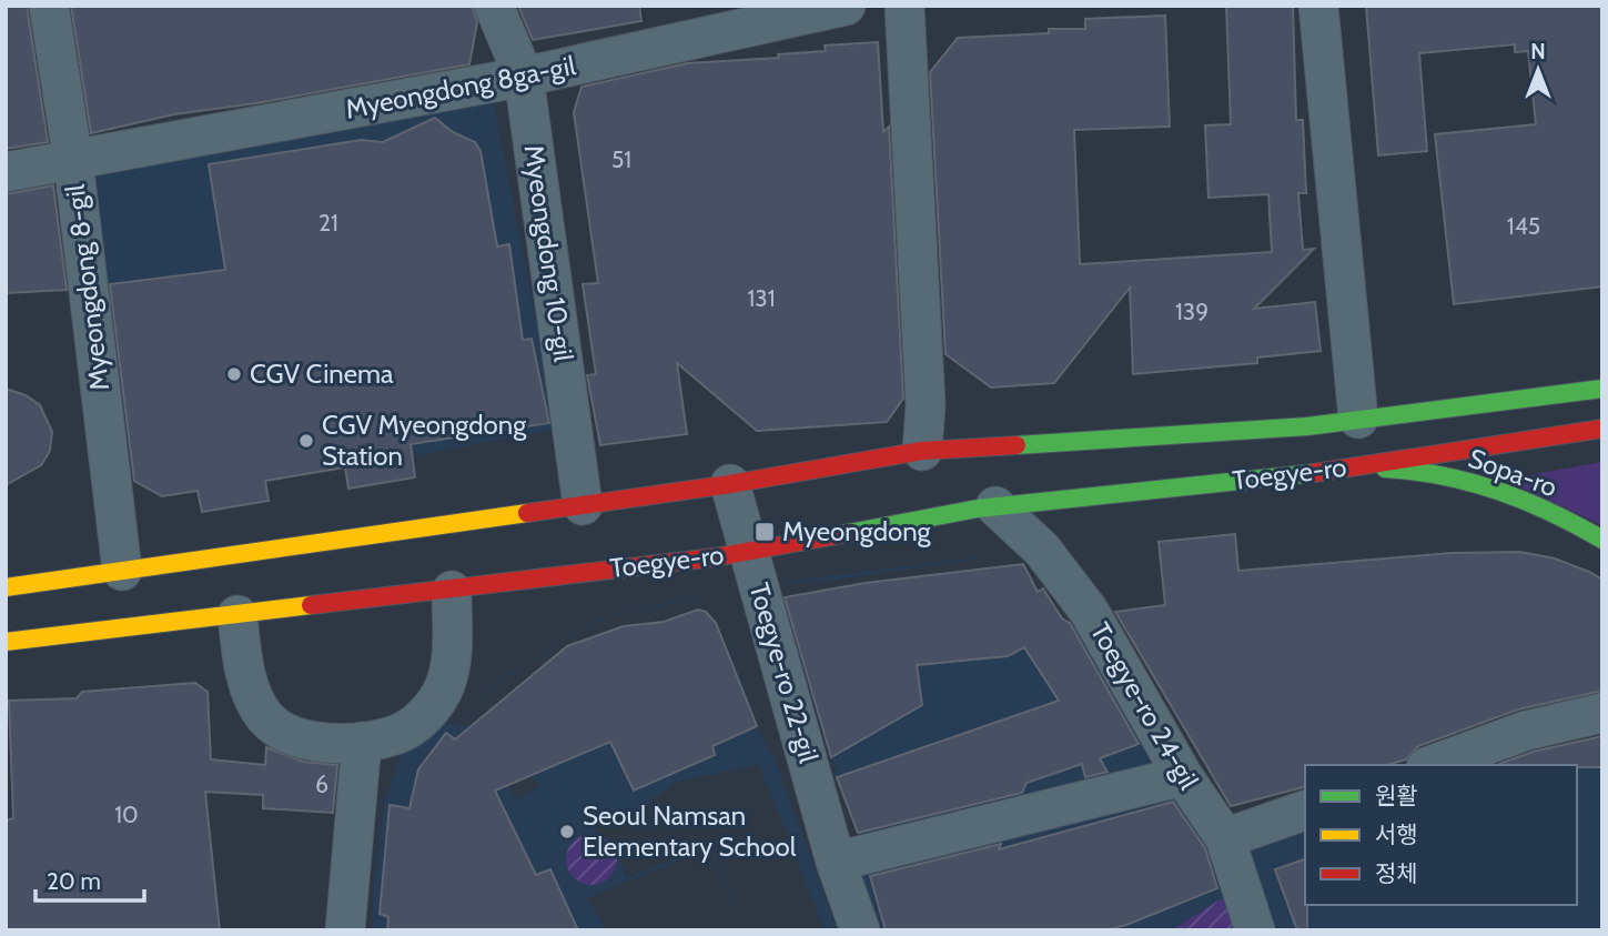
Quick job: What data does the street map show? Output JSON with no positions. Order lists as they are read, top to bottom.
{
  "streets": {
    "main road": ["Sopa-ro", "Toegye-ro"],
    "street": [
      "Myeongdong 8ga-gil",
      "Myeongdong 10-gil",
      "Myeongdong 8-gil",
      "Toegye-ro 22-gil",
      "Toegye-ro 24-gil"
    ]
  },
  "crossings": [
    ["Myeongdong 8ga-gil", "Myeongdong 10-gil"],
    ["Myeongdong 8ga-gil", "Myeongdong 8-gil"],
    ["Myeongdong 10-gil", "Toegye-ro"],
    ["Myeongdong 8-gil", "Toegye-ro"],
    ["Toegye-ro", "Toegye-ro 22-gil"],
    ["Toegye-ro", "Toegye-ro 24-gil"]
  ],
  "places": {
    "other": ["CGV Cinema", "CGV Myeongdong Station", "Seoul Namsan Elementary School"],
    "transit": ["Myeongdong"]
  },
  "house_numbers": [
    "51",
    "21",
    "145",
    "131",
    "139",
    "6",
    "10"
  ],
  "legend": ["원활", "서행", "정체"],
  "scale_bar": "20 m",
  "north": "top"
}
